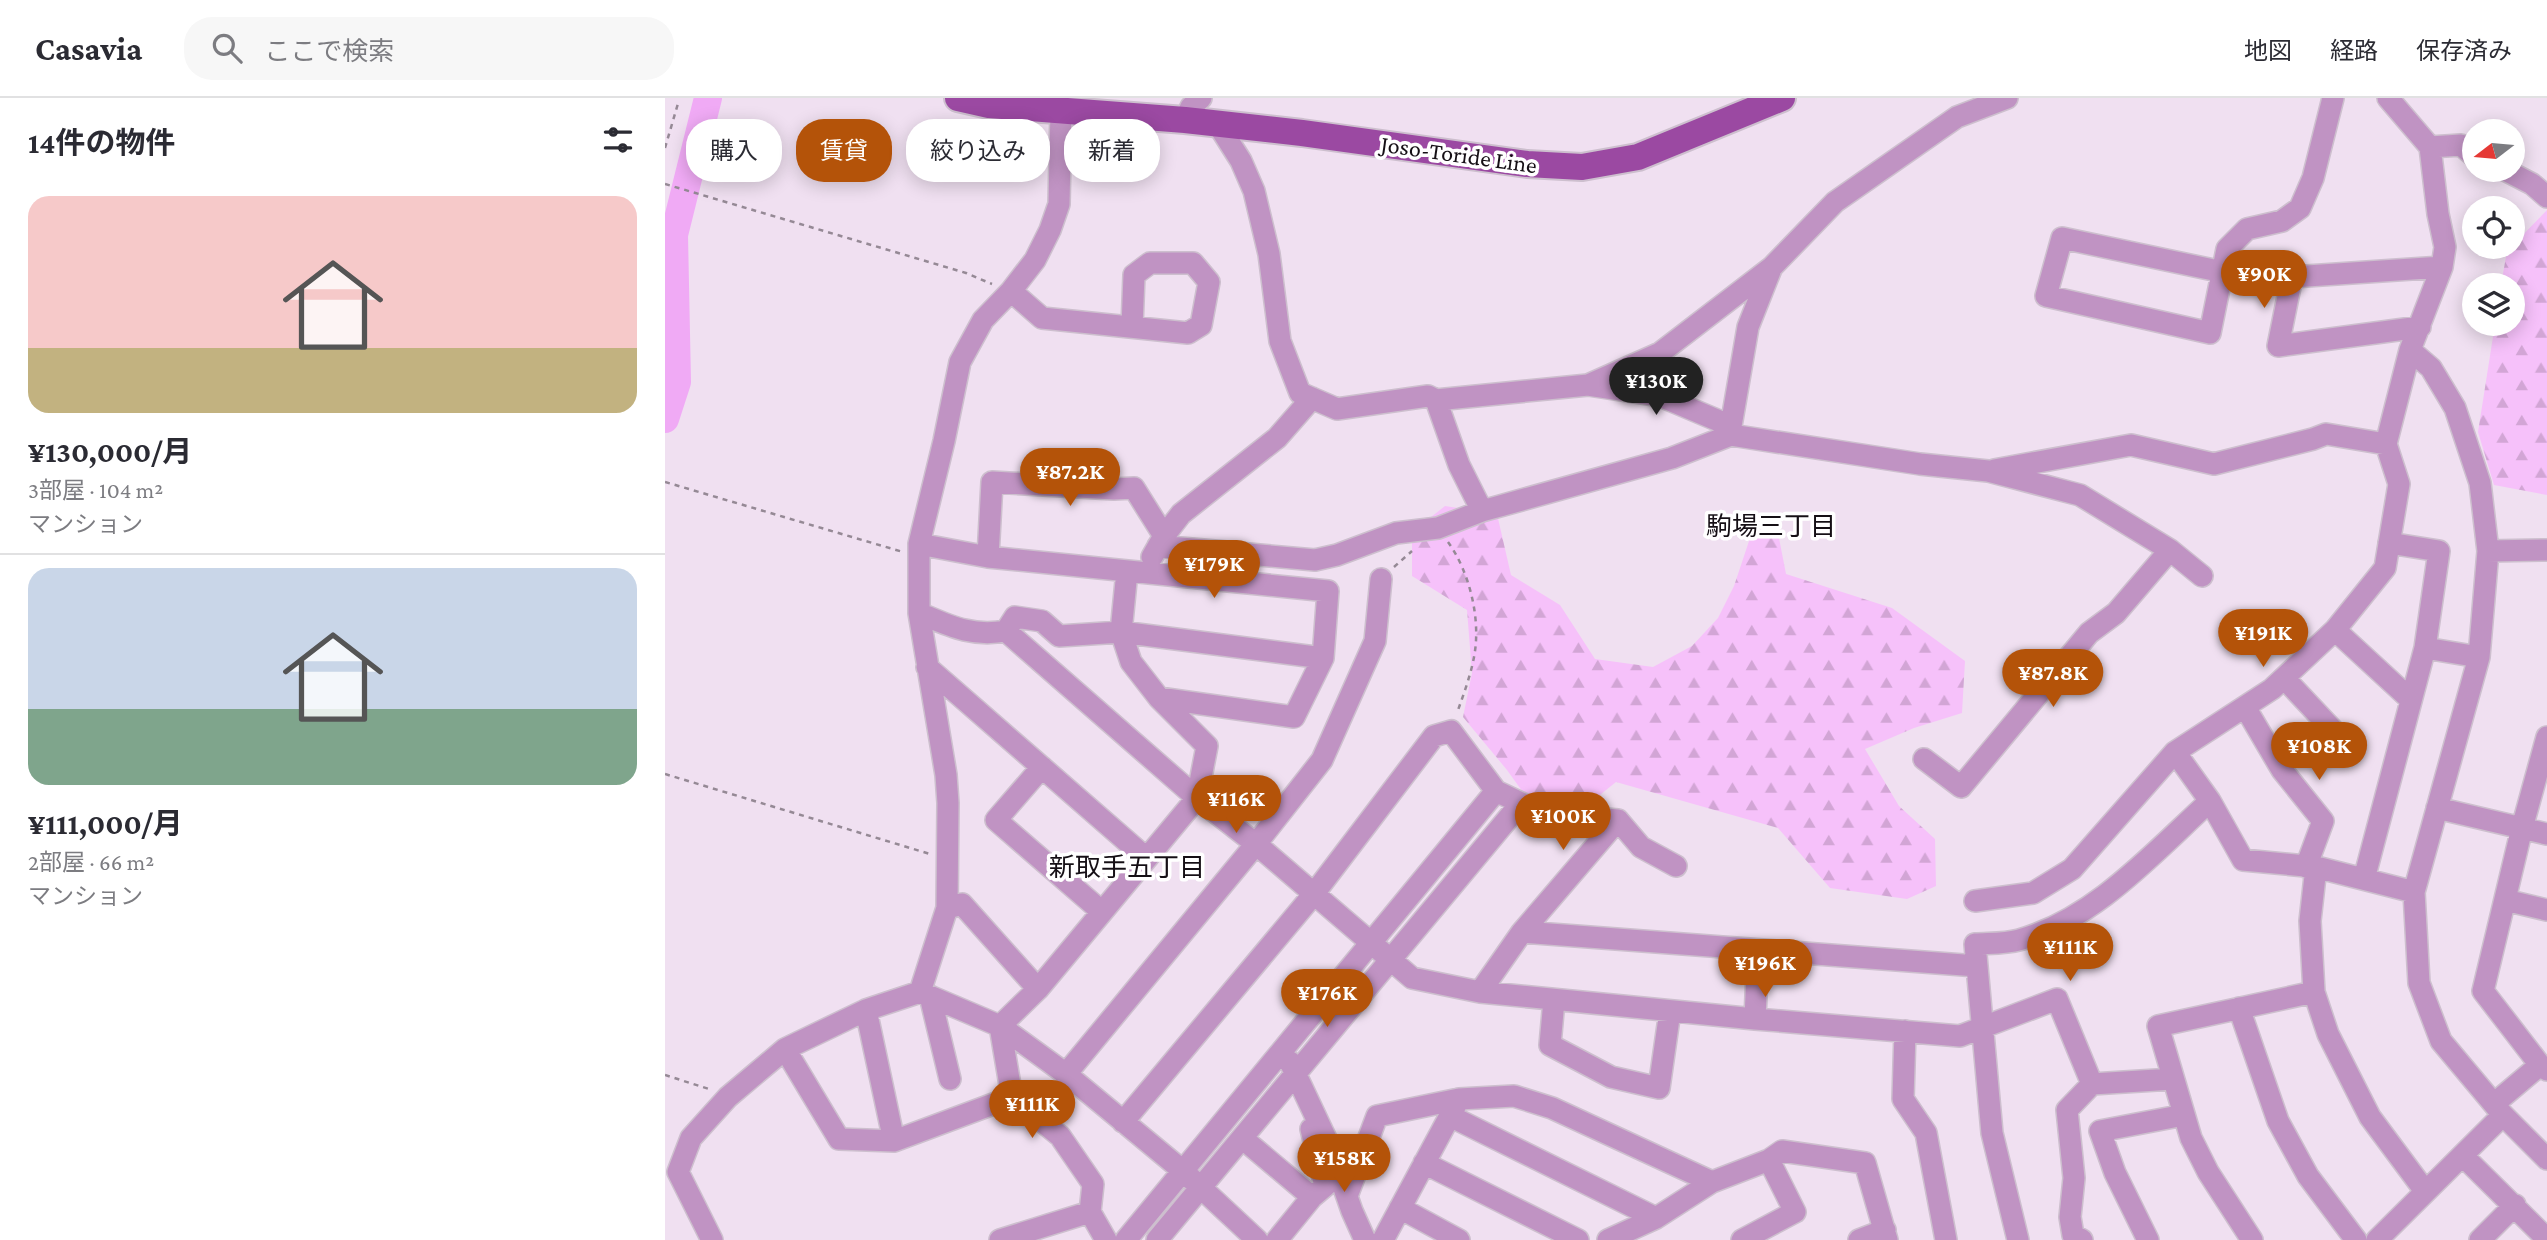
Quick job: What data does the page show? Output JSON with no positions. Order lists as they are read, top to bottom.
{
  "streets": {
    "main road": ["Joso-Toride Line"]
  },
  "districts": ["駒場三丁目", "新取手五丁目"],
  "north": "left",
  "page": {
    "header": "Casavia",
    "search": "ここで検索",
    "nav": ["地図", "経路", "保存済み"],
    "heading": "14件の物件",
    "chip": [
      "購入",
      "賃貸",
      "絞り込み",
      "新着"
    ],
    "list": [
      {
        "name": "¥130,000/月",
        "note": "3部屋 · 104 m² · マンション"
      },
      {
        "name": "¥111,000/月",
        "note": "2部屋 · 66 m² · マンション"
      }
    ],
    "price": [
      "¥90K",
      "¥130K",
      "¥87.2K",
      "¥179K",
      "¥191K",
      "¥87.8K",
      "¥108K",
      "¥116K",
      "¥100K",
      "¥111K",
      "¥196K",
      "¥176K",
      "¥111K",
      "¥158K"
    ]
  }
}
